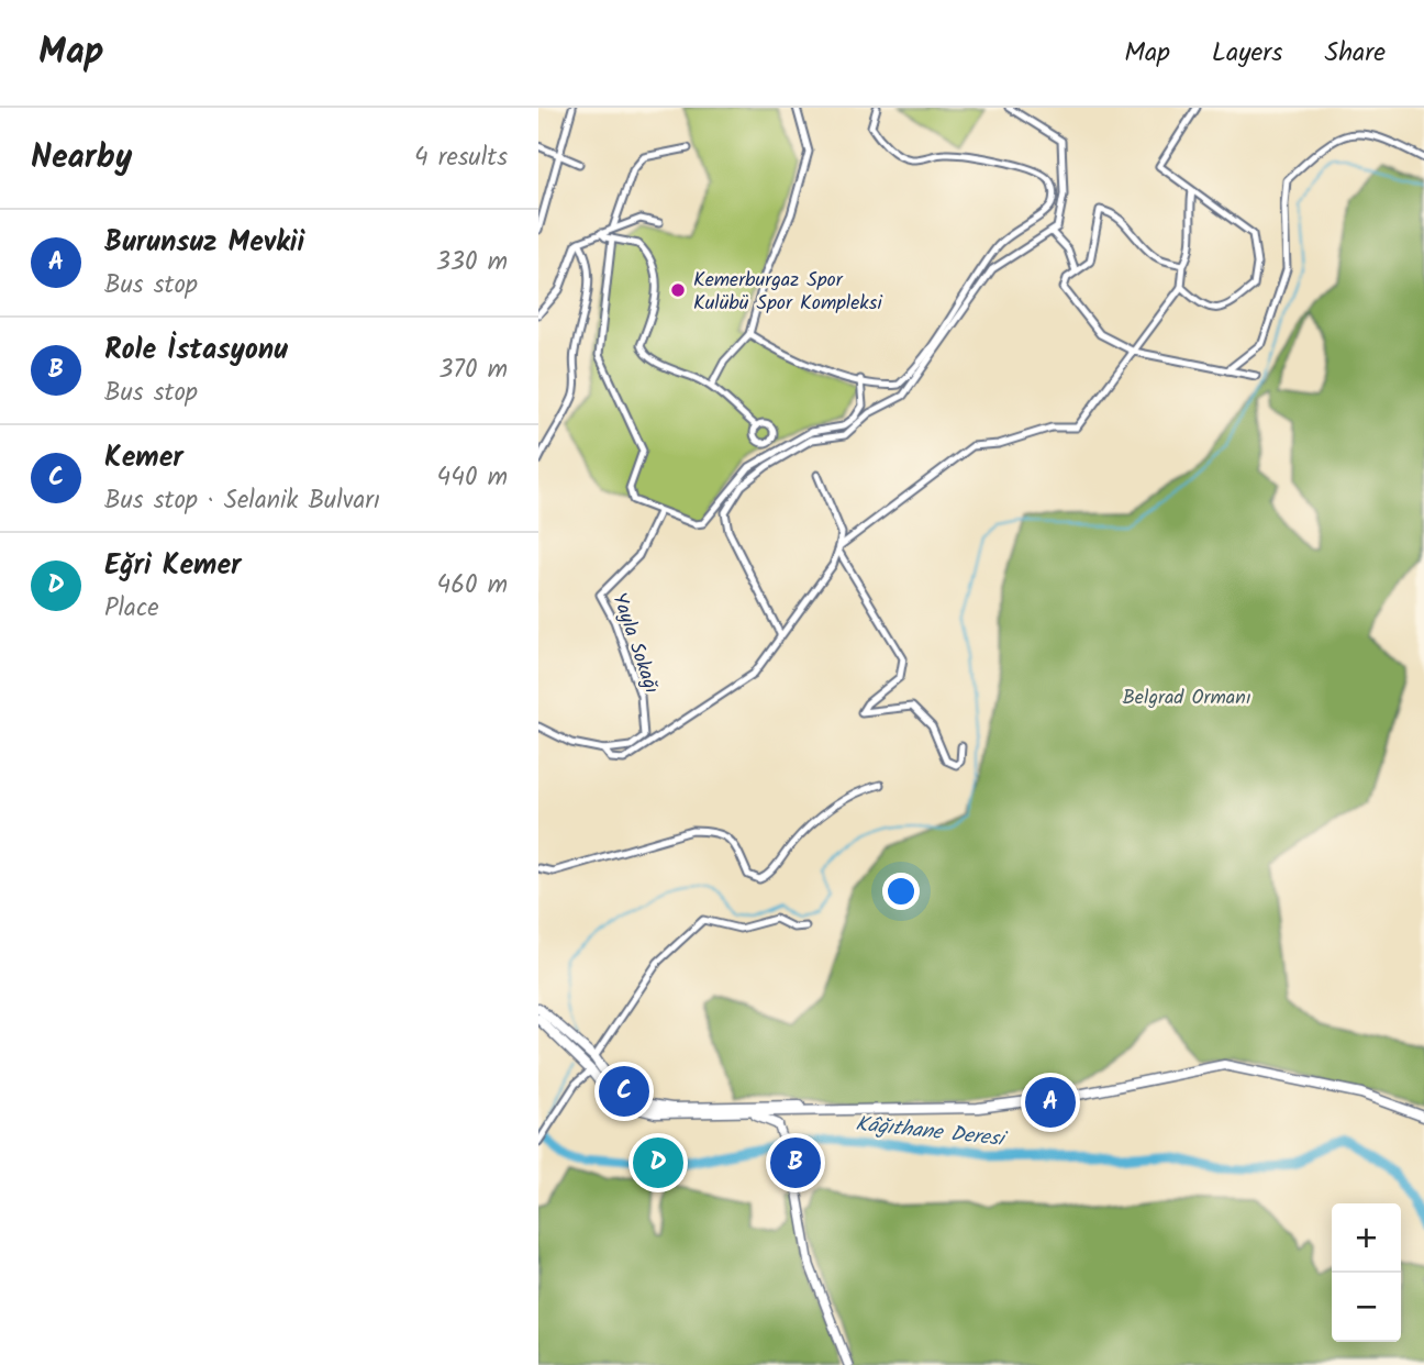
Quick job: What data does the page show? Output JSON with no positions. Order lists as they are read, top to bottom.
{
  "streets": {
    "street": ["Yayla Sokağı"]
  },
  "water": ["Kâğıthane Deresi"],
  "parks": ["Belgrad Ormanı"],
  "places": ["Kemerburgaz Spor Kulübü Spor Kompleksi"],
  "page": {
    "header": "Map",
    "nav": ["Map", "Layers", "Share"],
    "heading": ["Nearby", "4 results"],
    "list": [
      {
        "mark": "A",
        "name": "Burunsuz Mevkii",
        "note": "Bus stop",
        "value": "330 m"
      },
      {
        "mark": "B",
        "name": "Role İstasyonu",
        "note": "Bus stop",
        "value": "370 m"
      },
      {
        "mark": "C",
        "name": "Kemer",
        "note": "Bus stop · Selanik Bulvarı",
        "value": "440 m"
      },
      {
        "mark": "D",
        "name": "Eğri Kemer",
        "note": "Place",
        "value": "460 m"
      }
    ],
    "pins": [
      "C",
      "A",
      "B",
      "D"
    ],
    "map_buttons": ["+", "−"]
  }
}
